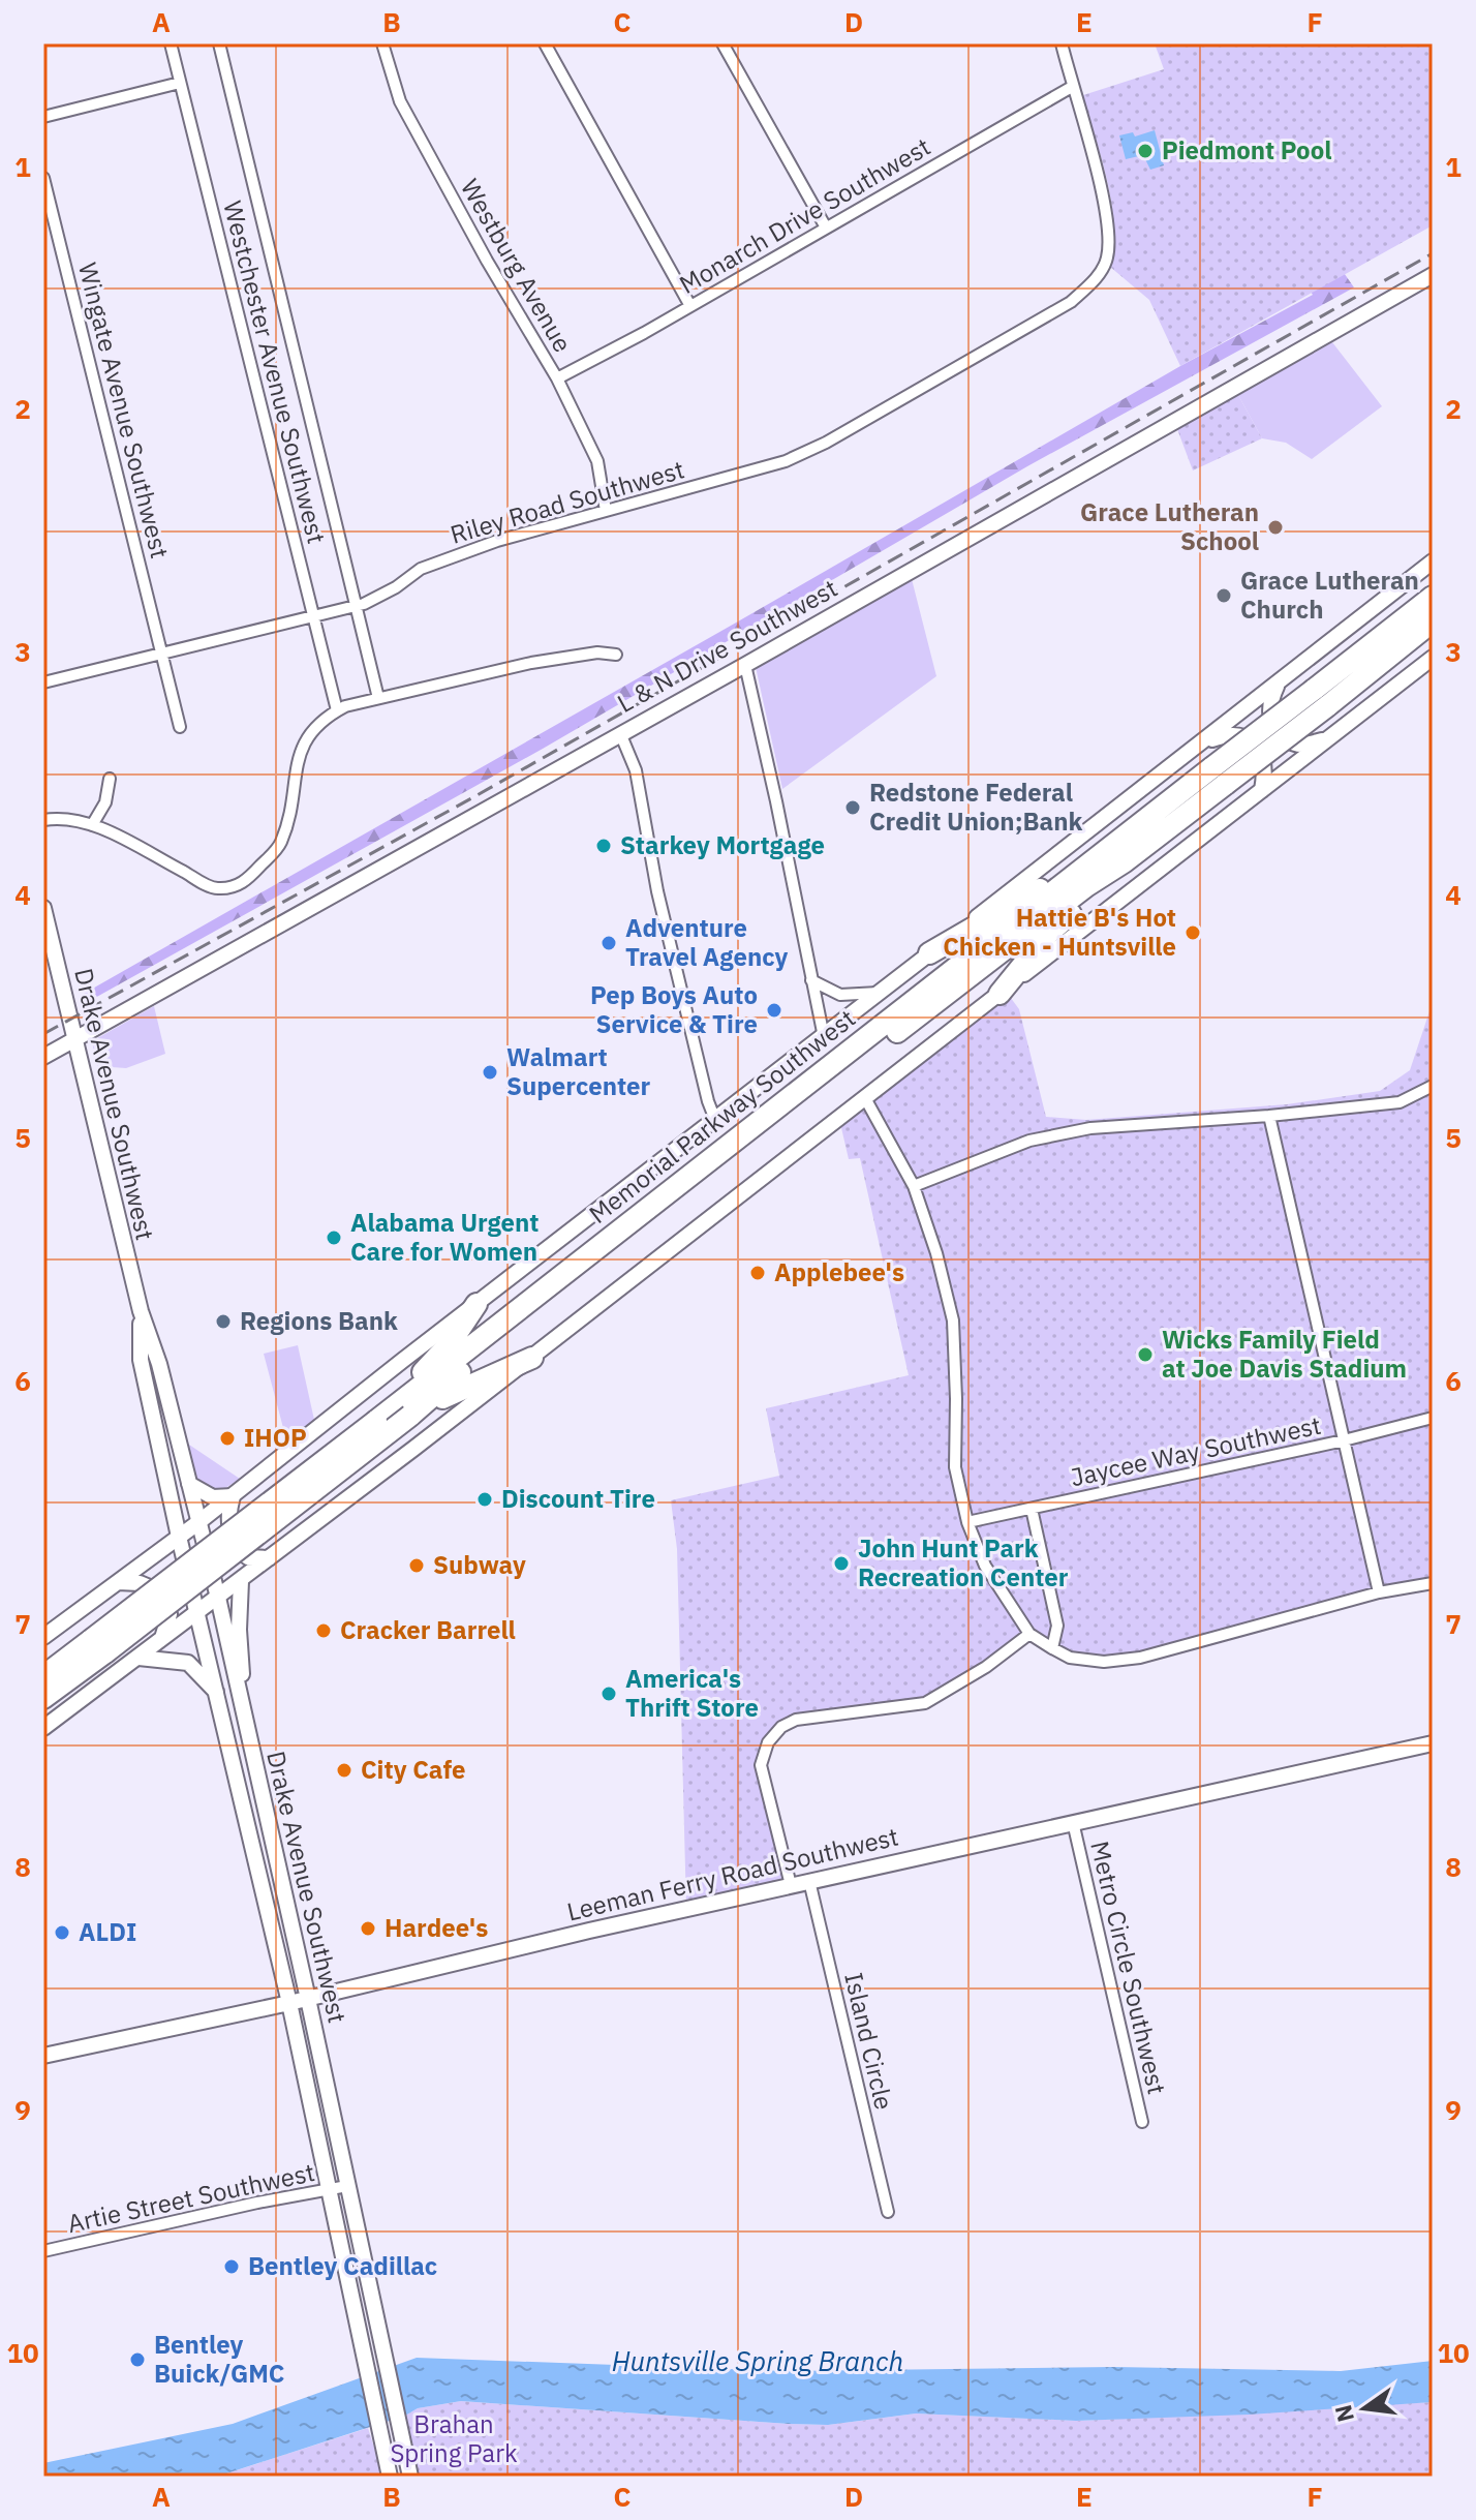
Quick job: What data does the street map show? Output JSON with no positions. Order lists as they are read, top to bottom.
{
  "streets": {
    "highway": ["Memorial Parkway Southwest"],
    "street": [
      "Monarch Drive Southwest",
      "Westburg Avenue",
      "Westchester Avenue Southwest",
      "Wingate Avenue Southwest",
      "Riley Road Southwest",
      "L & N Drive Southwest",
      "Drake Avenue Southwest",
      "Jaycee Way Southwest",
      "Leeman Ferry Road Southwest",
      "Metro Circle Southwest",
      "Island Circle",
      "Artie Street Southwest"
    ]
  },
  "crossings": [
    ["Monarch Drive Southwest", "Westburg Avenue"],
    ["Monarch Drive Southwest", "Riley Road Southwest"],
    ["Westburg Avenue", "Riley Road Southwest"],
    ["Westchester Avenue Southwest", "Riley Road Southwest"],
    ["Wingate Avenue Southwest", "Riley Road Southwest"],
    ["L & N Drive Southwest", "Drake Avenue Southwest"],
    ["Drake Avenue Southwest", "Leeman Ferry Road Southwest"],
    ["Drake Avenue Southwest", "Artie Street Southwest"],
    ["Leeman Ferry Road Southwest", "Metro Circle Southwest"],
    ["Leeman Ferry Road Southwest", "Island Circle"]
  ],
  "water": ["Huntsville Spring Branch"],
  "parks": ["Brahan Spring Park"],
  "places": [
    "Piedmont Pool",
    "Grace Lutheran School",
    "Grace Lutheran Church",
    "Redstone Federal Credit Union;Bank",
    "Starkey Mortgage",
    "Hattie B's Hot Chicken - Huntsville",
    "Adventure Travel Agency",
    "Pep Boys Auto Service & Tire",
    "Walmart Supercenter",
    "Alabama Urgent Care for Women",
    "Applebee's",
    "Regions Bank",
    "Wicks Family Field at Joe Davis Stadium",
    "IHOP",
    "Discount Tire",
    "John Hunt Park Recreation Center",
    "Subway",
    "Cracker Barrell",
    "America's Thrift Store",
    "City Cafe",
    "Hardee's",
    "ALDI",
    "Bentley Cadillac",
    "Bentley Buick/GMC"
  ],
  "north": "left",
  "grid": {
    "columns": [
      "A",
      "B",
      "C",
      "D",
      "E",
      "F"
    ],
    "rows": [
      "1",
      "2",
      "3",
      "4",
      "5",
      "6",
      "7",
      "8",
      "9",
      "10"
    ]
  }
}
